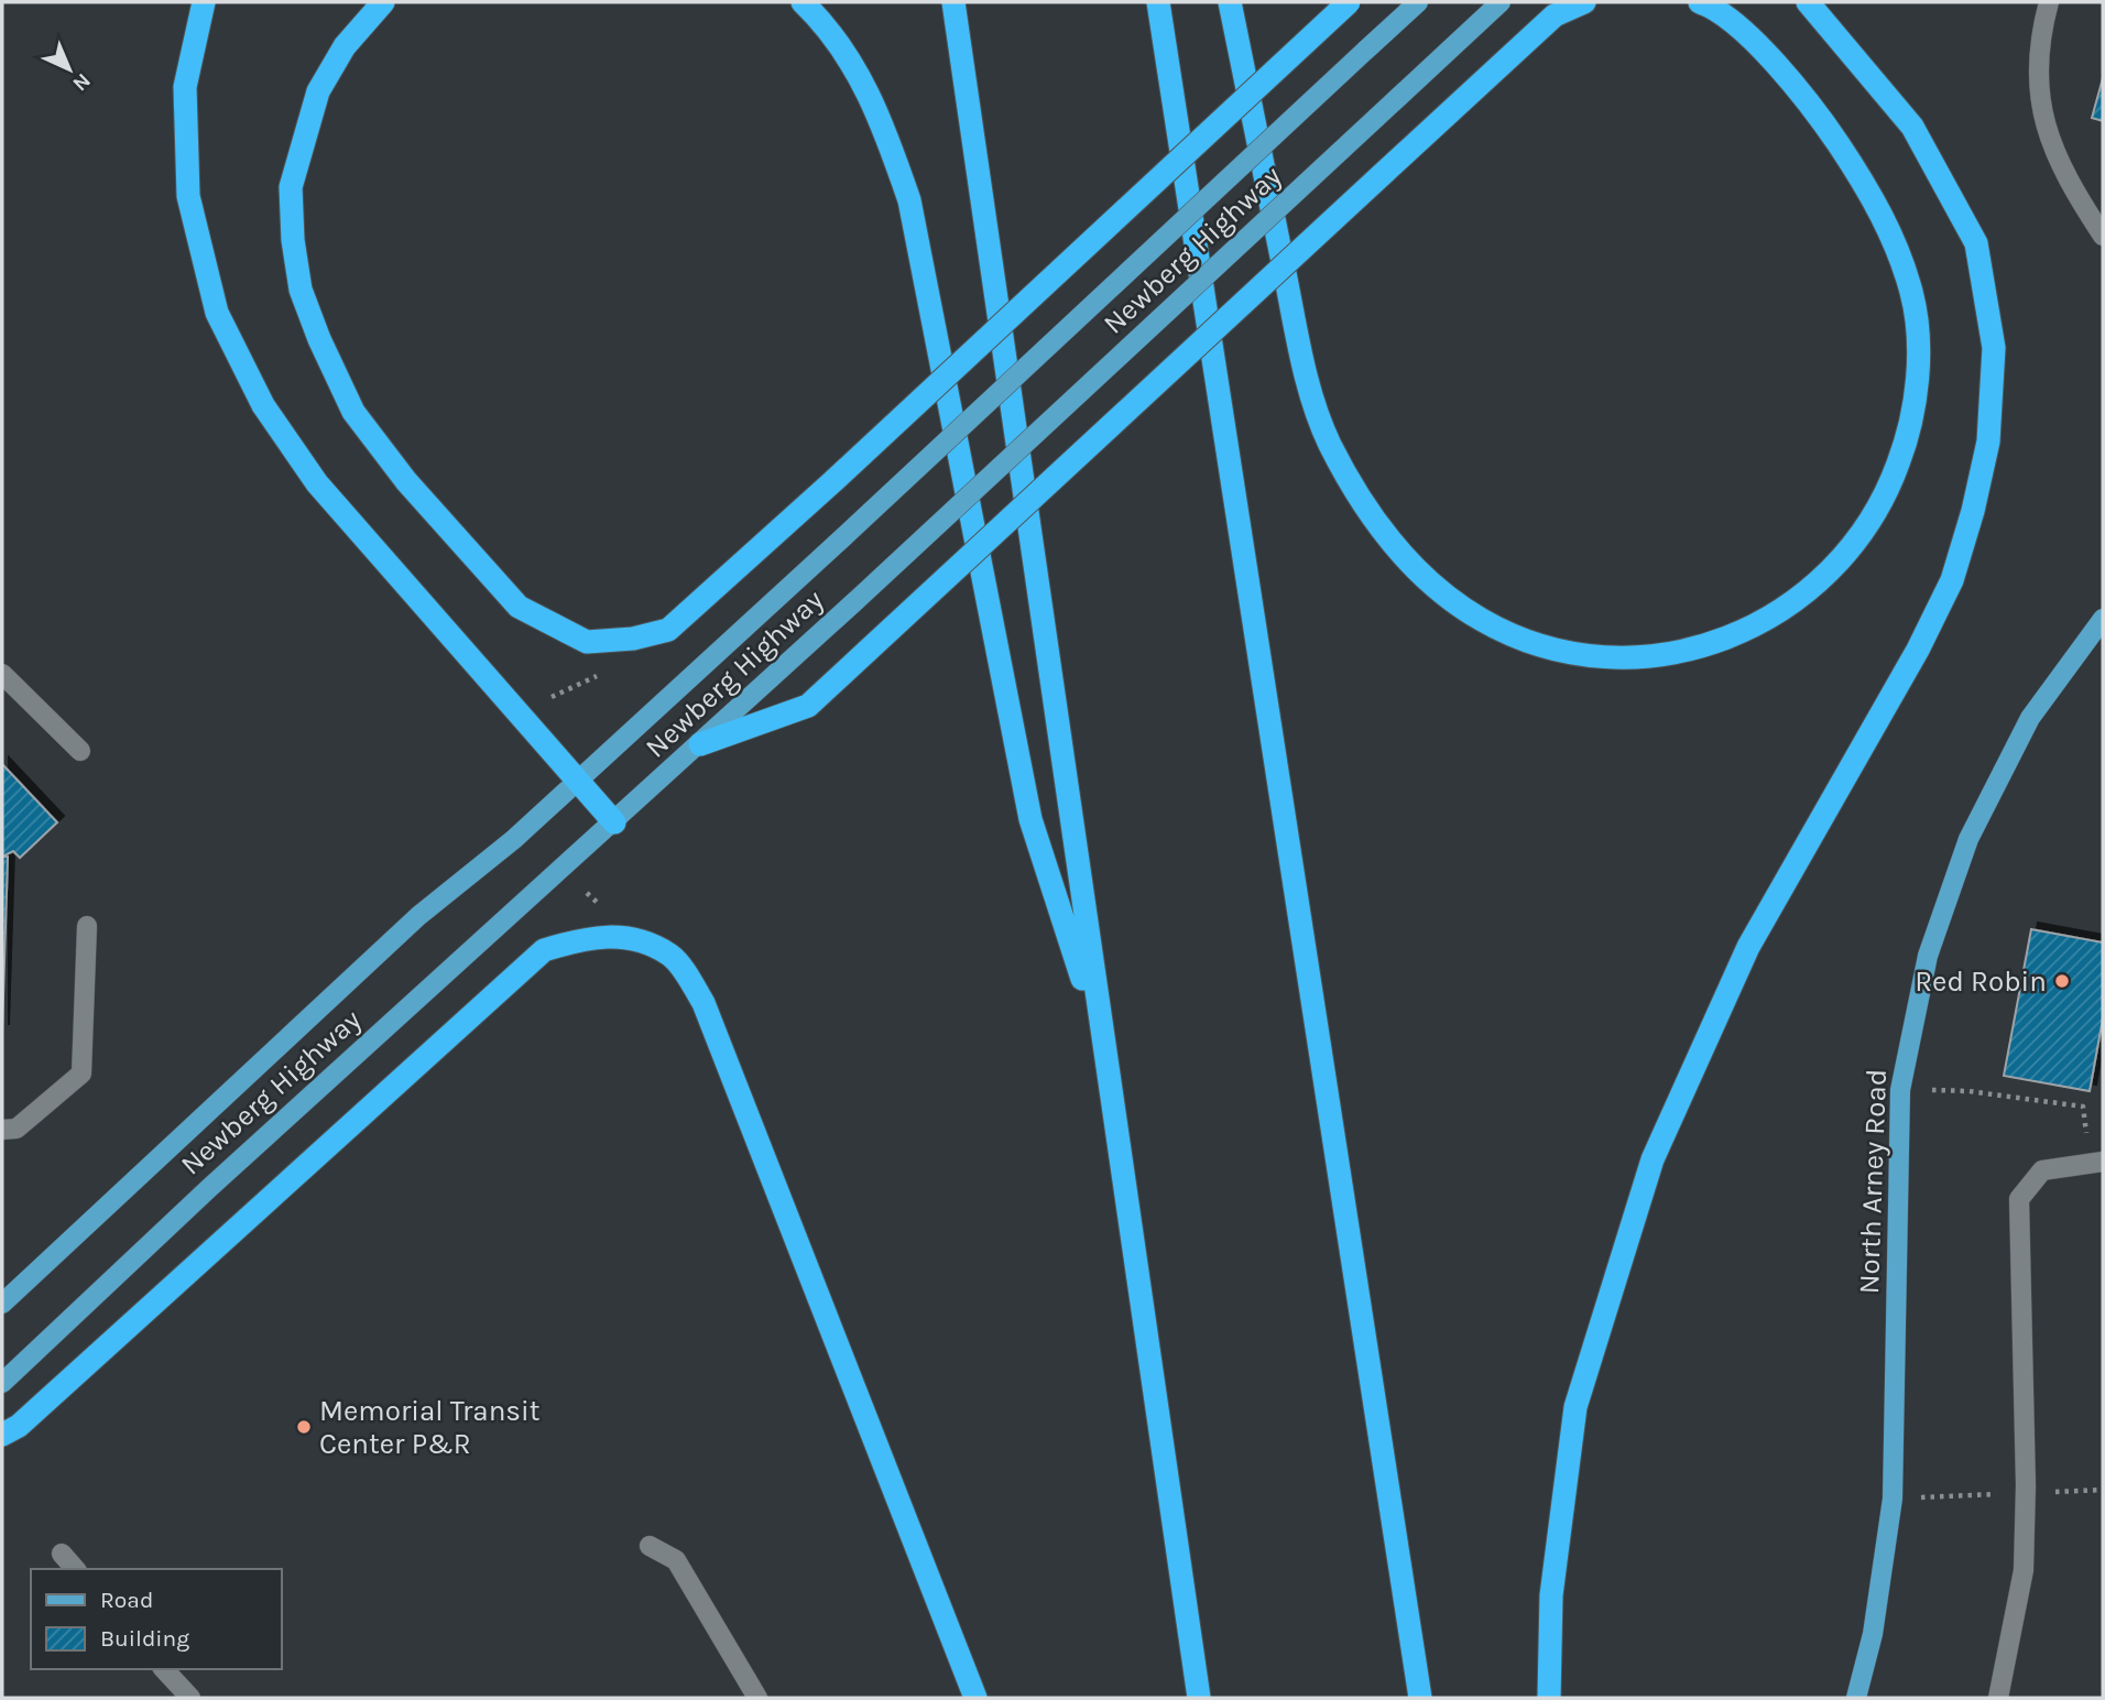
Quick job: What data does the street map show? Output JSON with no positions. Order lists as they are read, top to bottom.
{
  "streets": {
    "main road": ["Newberg Highway", "North Arney Road"]
  },
  "places": ["Red Robin", "Memorial Transit Center P&R"],
  "legend": ["Road", "Building"],
  "north": "bottom right"
}
